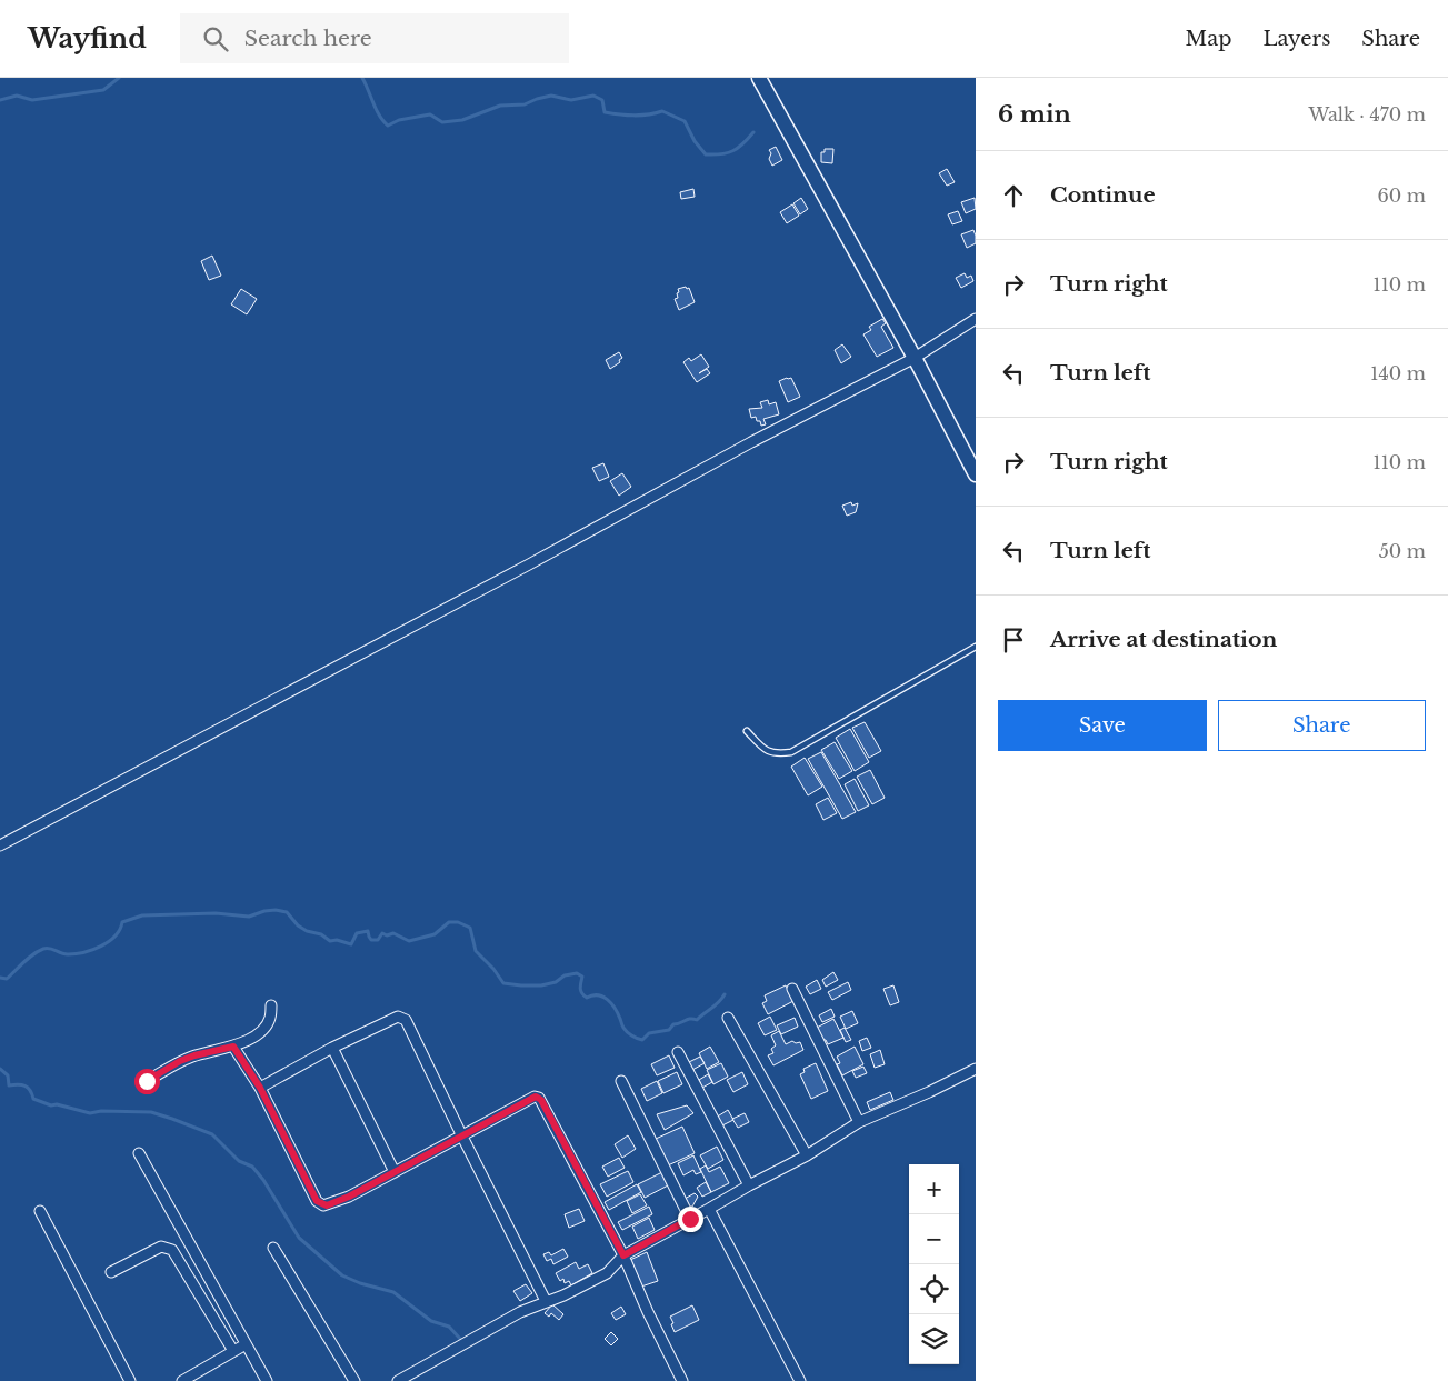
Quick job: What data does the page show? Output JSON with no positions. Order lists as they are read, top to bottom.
{
  "page": {
    "header": "Wayfind",
    "search": "Search here",
    "nav": ["Map", "Layers", "Share"],
    "heading": ["6 min", "Walk · 470 m"],
    "list": [
      ["Continue", "60 m"],
      ["Turn right", "110 m"],
      ["Turn left", "140 m"],
      ["Turn right", "110 m"],
      ["Turn left", "50 m"],
      "Arrive at destination"
    ],
    "buttons": ["Save", "Share"],
    "map_buttons": ["+", "−"]
  }
}
